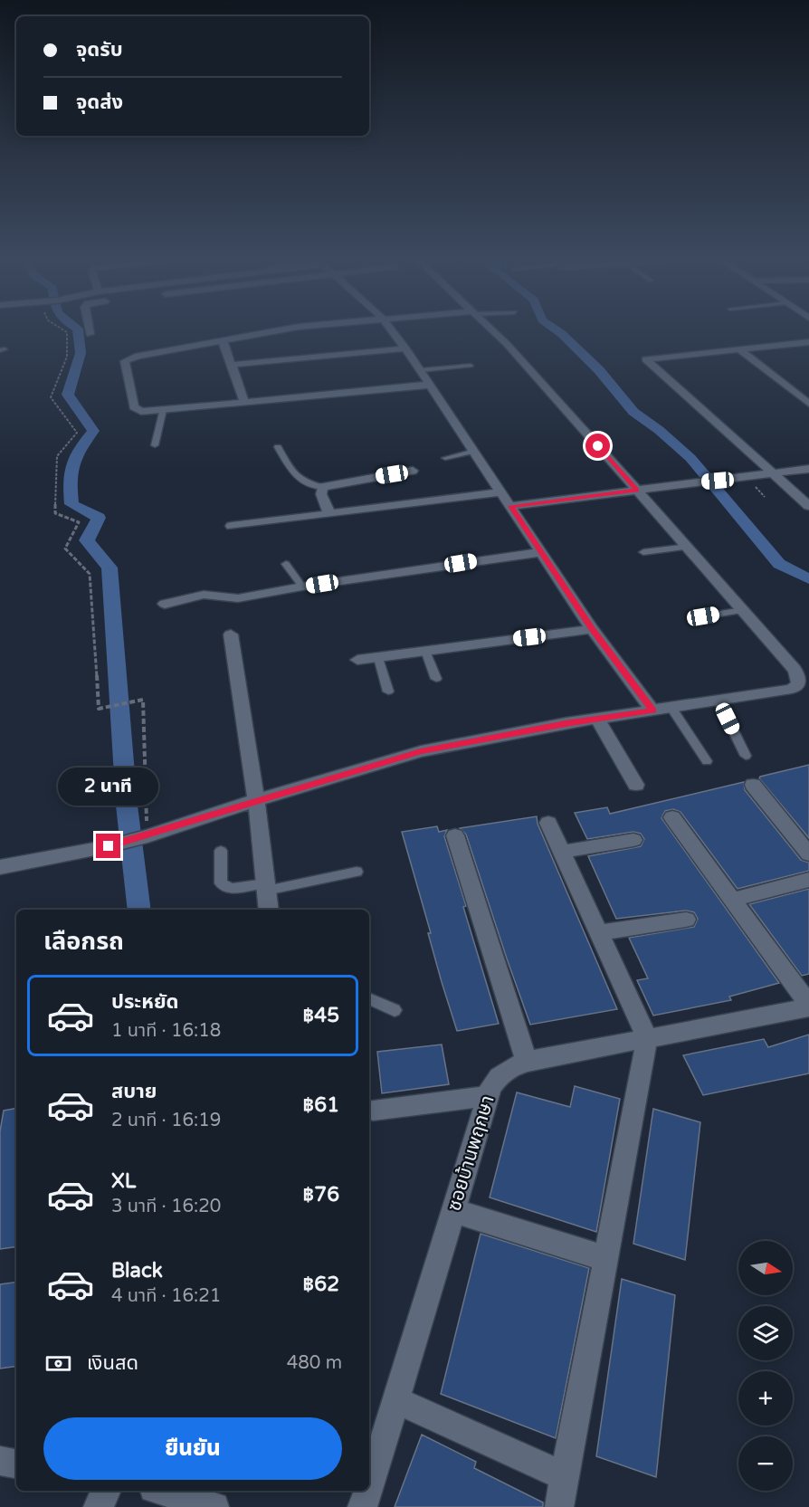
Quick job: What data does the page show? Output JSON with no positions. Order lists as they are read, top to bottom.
{
  "streets": {
    "street": ["ซอยบ้านพฤกษา"]
  },
  "north": "right",
  "page": {
    "banner": ["จุดรับ", "จุดส่ง"],
    "bubble": "2 นาที",
    "heading": "เลือกรถ",
    "list": [
      {
        "name": "ประหยัด",
        "note": "1 นาที · 16:18",
        "value": "฿45"
      },
      {
        "name": "สบาย",
        "note": "2 นาที · 16:19",
        "value": "฿61"
      },
      {
        "name": "XL",
        "note": "3 นาที · 16:20",
        "value": "฿76"
      },
      {
        "name": "Black",
        "note": "4 นาที · 16:21",
        "value": "฿62"
      }
    ],
    "map_buttons": ["+", "−"],
    "pay": ["เงินสด", "480 m"],
    "buttons": "ยืนยัน"
  }
}
